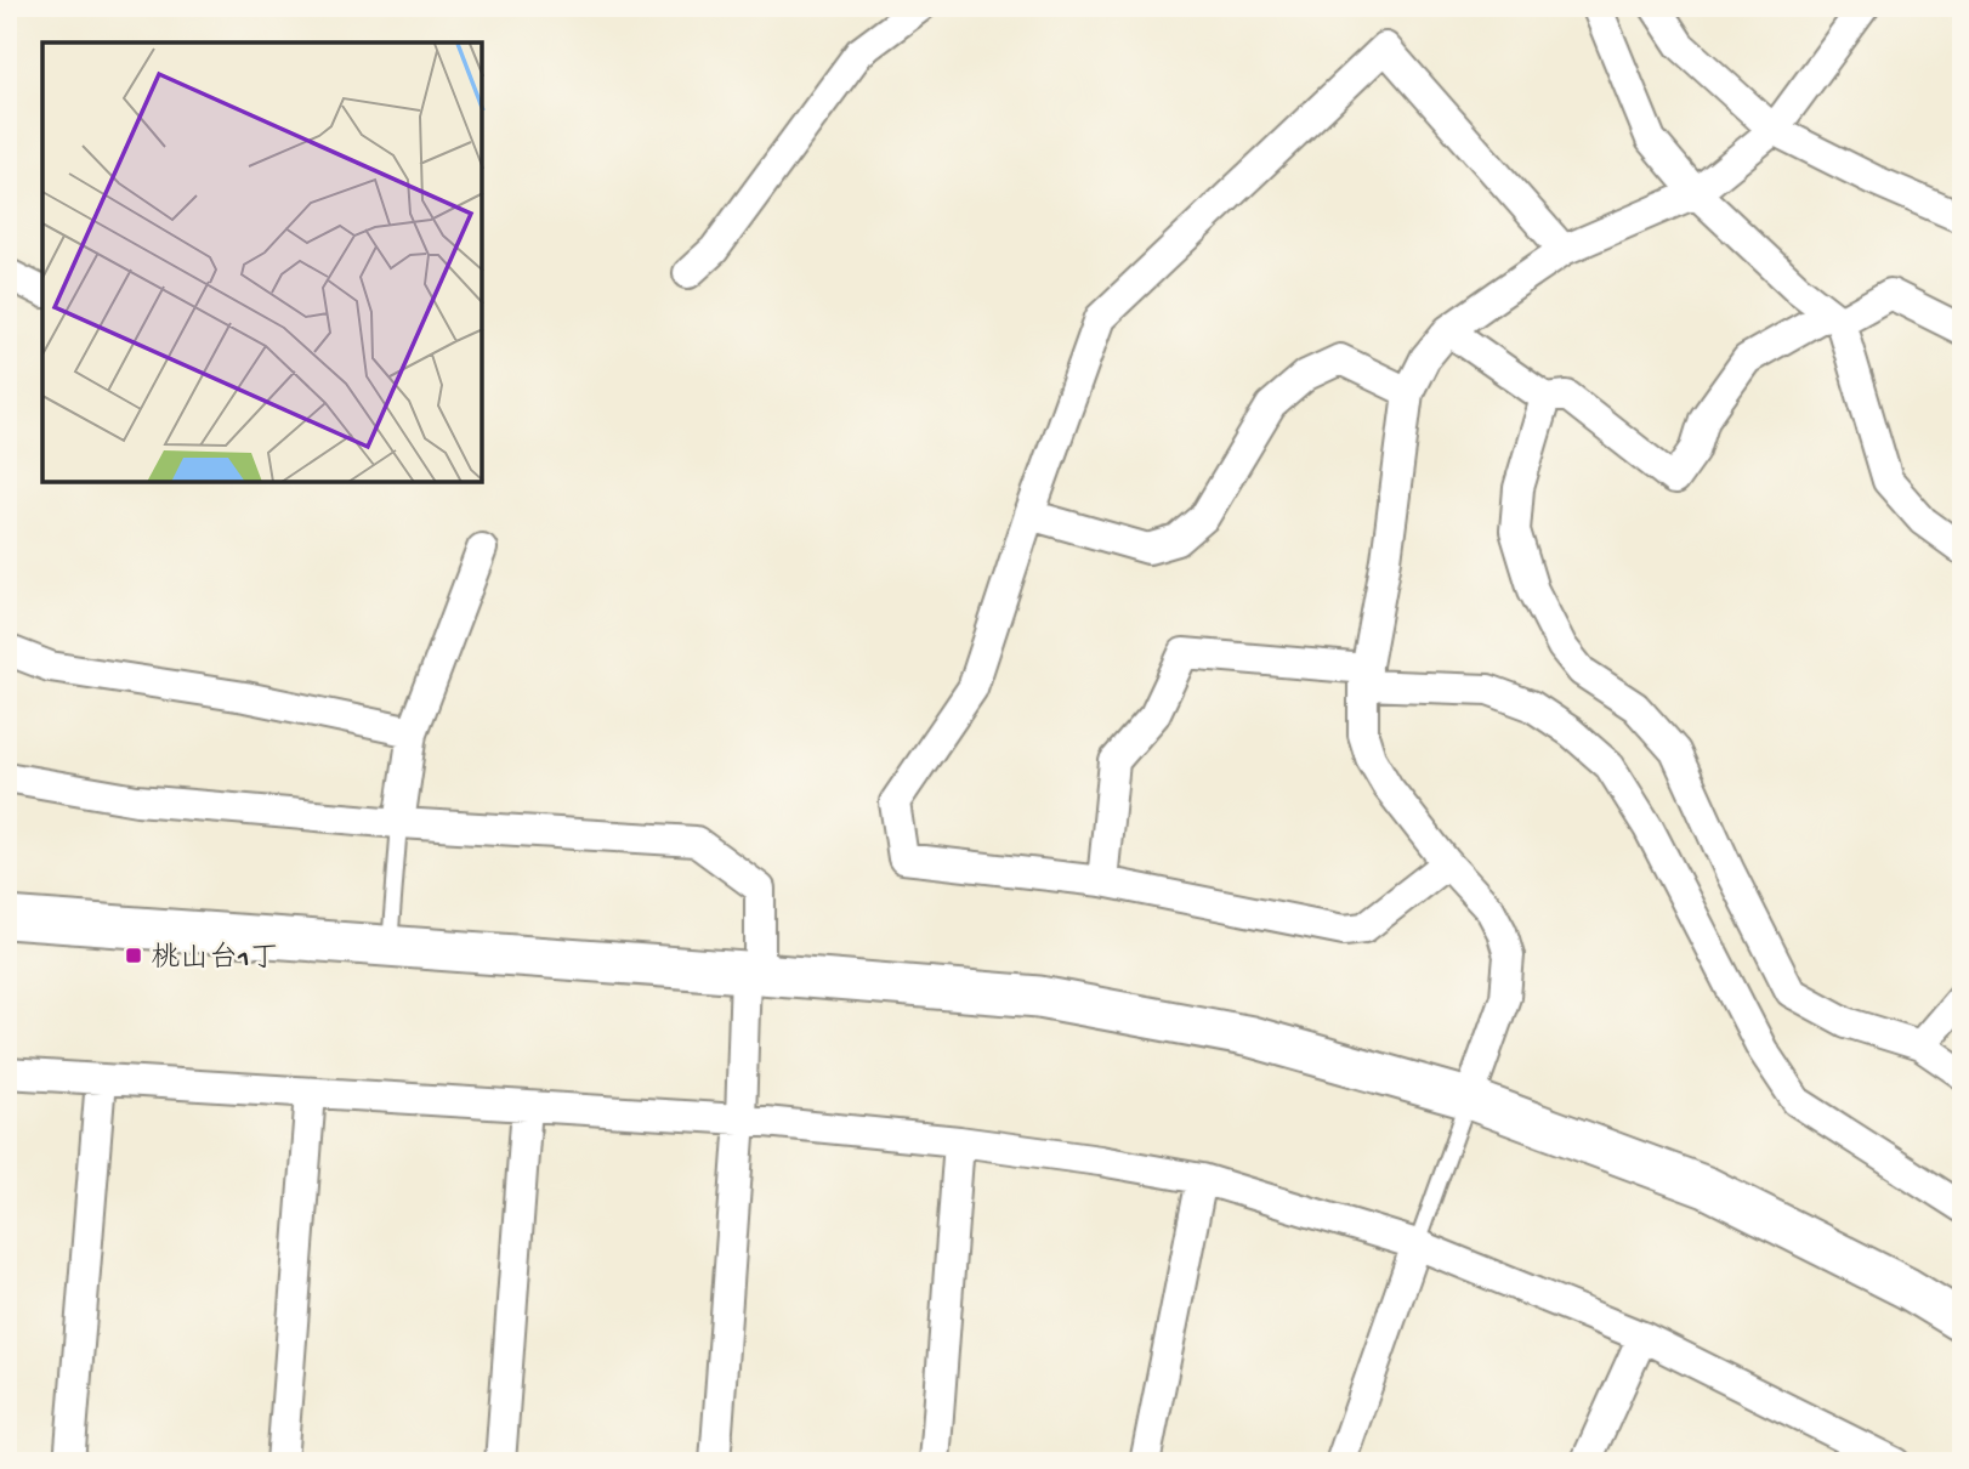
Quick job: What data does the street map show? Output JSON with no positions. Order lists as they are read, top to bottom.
{
  "places": {
    "transit": ["桃山台1丁"]
  }
}
